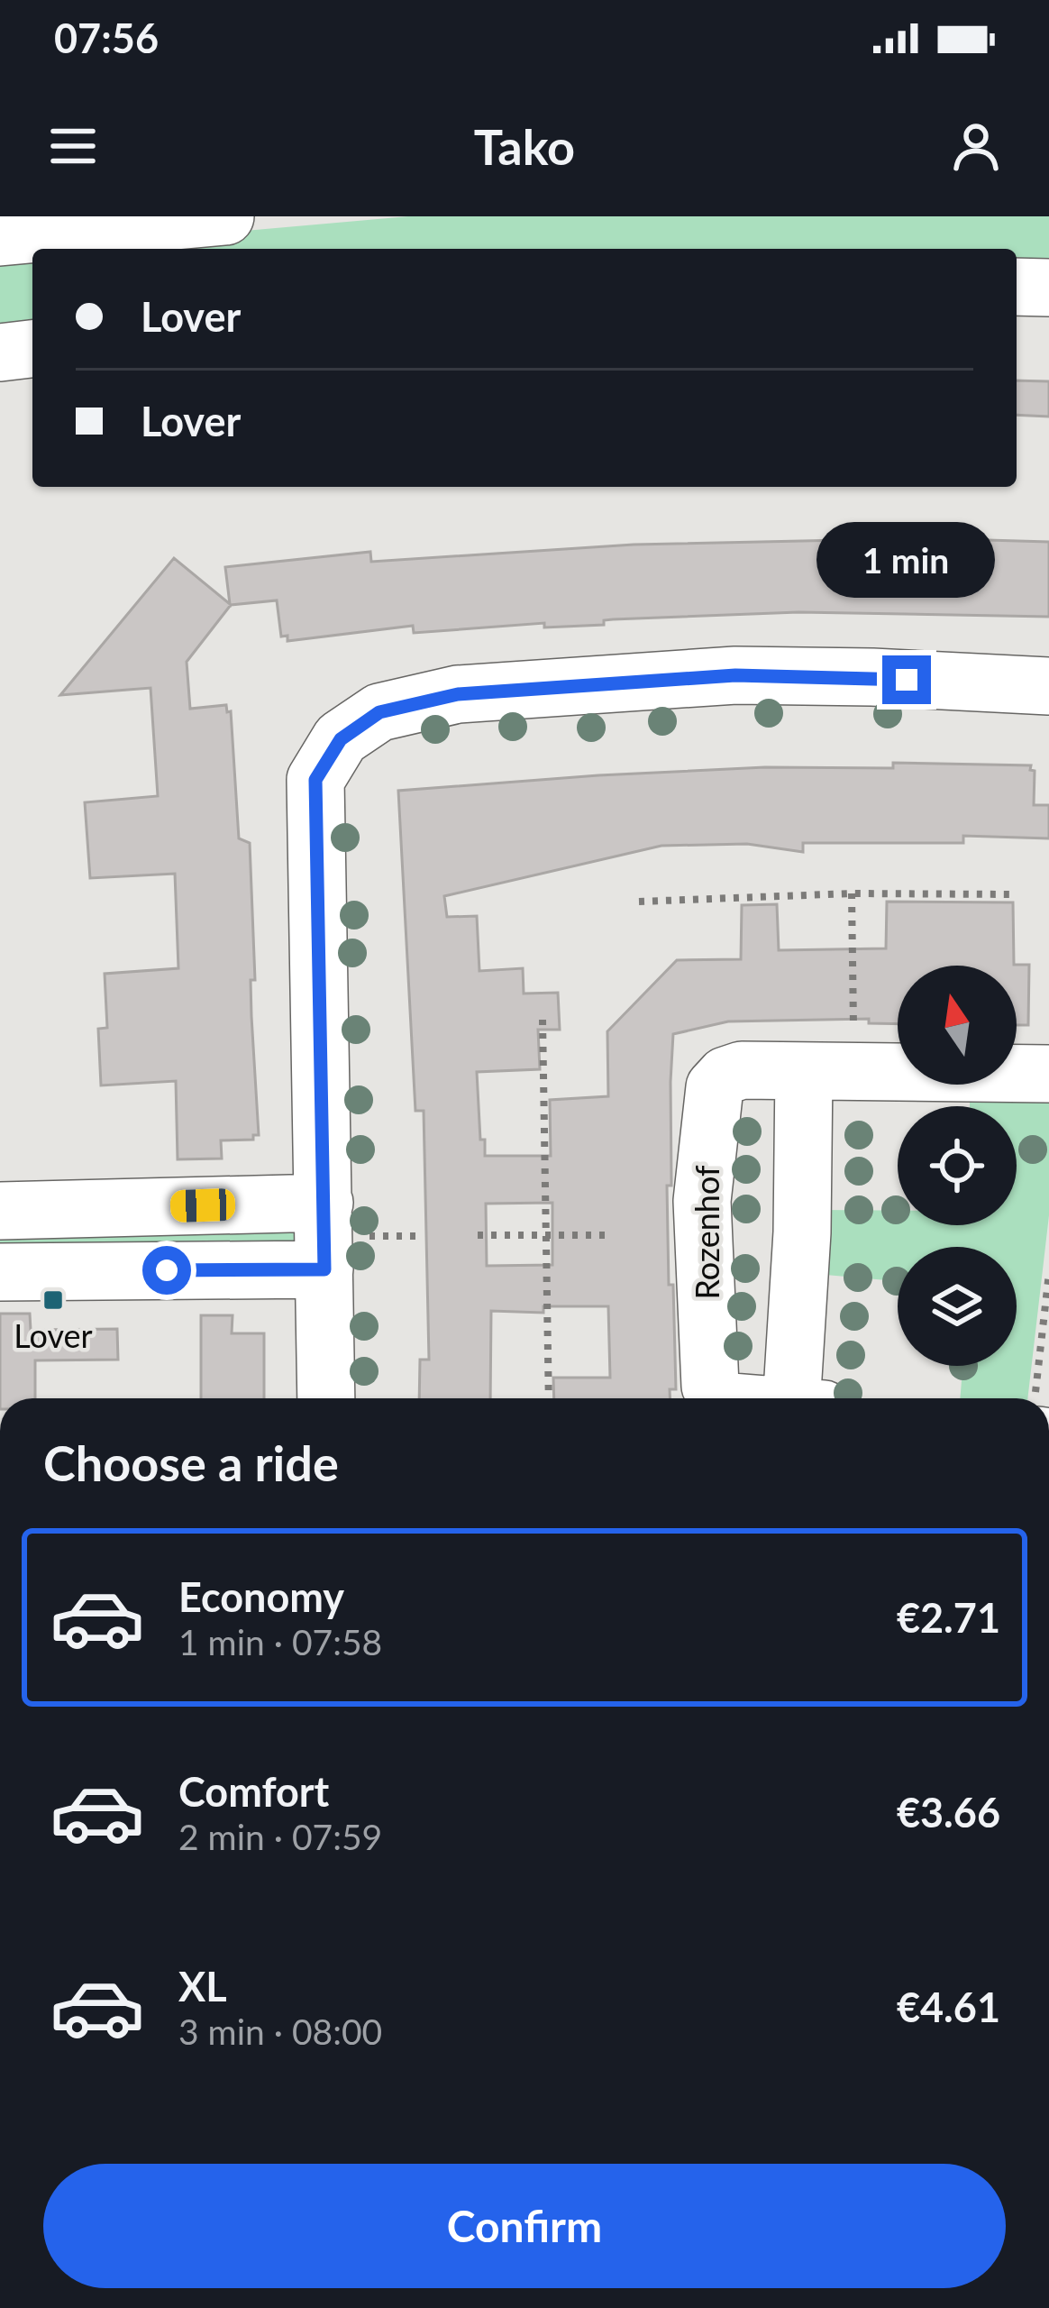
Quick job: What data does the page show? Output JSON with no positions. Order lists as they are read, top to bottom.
{
  "streets": {
    "street": ["Rozenhof"]
  },
  "places": {
    "transit": ["Lover"]
  },
  "north": "top",
  "page": {
    "status": "07:56",
    "header": "Tako",
    "banner": ["Lover", "Lover"],
    "bubble": "1 min",
    "heading": "Choose a ride",
    "list": [
      {
        "name": "Economy",
        "note": "1 min · 07:58",
        "value": "€2.71"
      },
      {
        "name": "Comfort",
        "note": "2 min · 07:59",
        "value": "€3.66"
      },
      {
        "name": "XL",
        "note": "3 min · 08:00",
        "value": "€4.61"
      }
    ],
    "buttons": "Confirm"
  }
}
